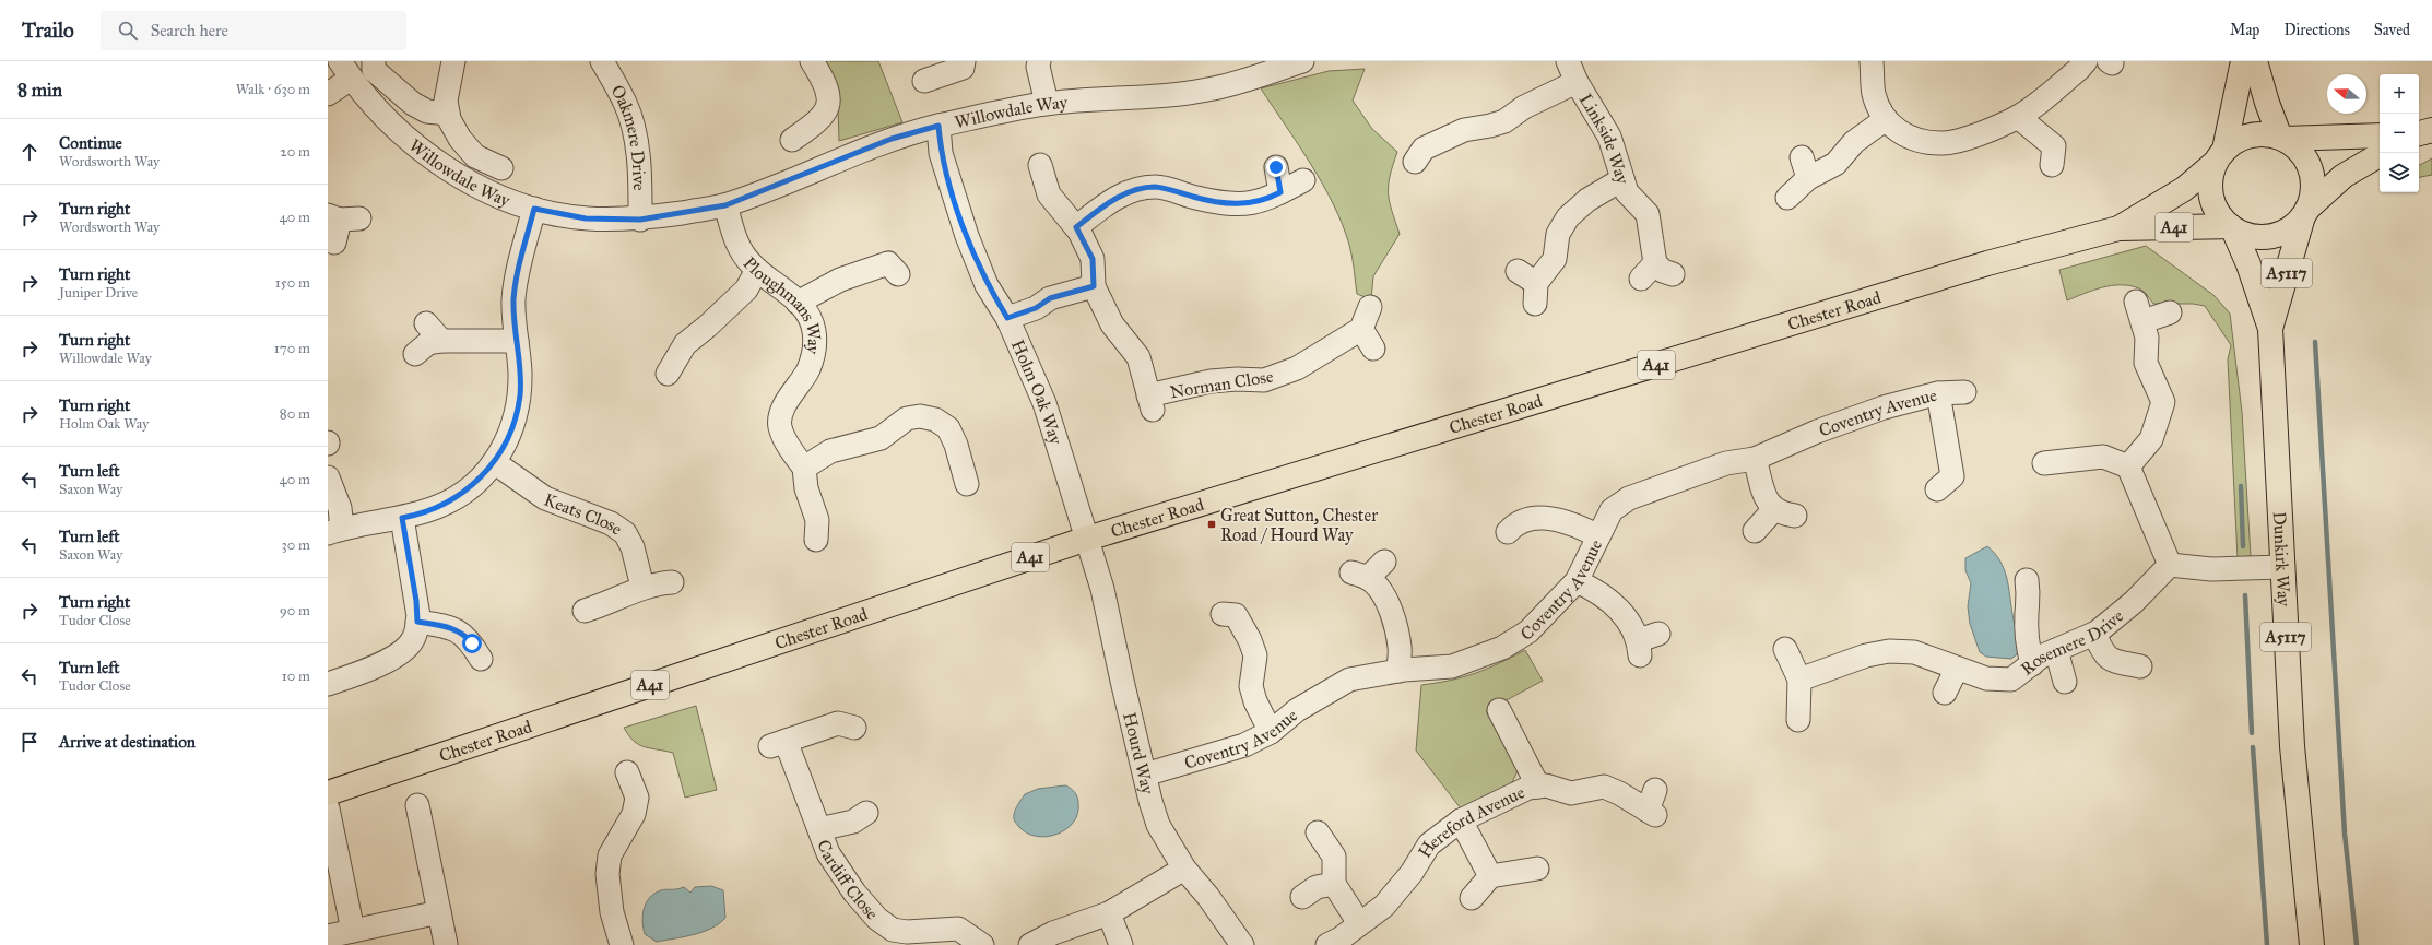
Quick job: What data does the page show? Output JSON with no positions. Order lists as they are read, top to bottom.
{
  "streets": {
    "main road": [
      "A41",
      "A5117",
      "Chester Road",
      "Dunkirk Way"
    ],
    "street": [
      "Willowdale Way",
      "Oakmere Drive",
      "Linkside Way",
      "Ploughmans Way",
      "Norman Close",
      "Holm Oak Way",
      "Coventry Avenue",
      "Keats Close",
      "Rosemere Drive",
      "Hourd Way",
      "Hereford Avenue",
      "Cardiff Close"
    ]
  },
  "crossings": [
    ["Willowdale Way", "Oakmere Drive"],
    ["Willowdale Way", "Ploughmans Way"],
    ["Willowdale Way", "Holm Oak Way"],
    ["A41", "Chester Road"],
    ["A41", "Dunkirk Way"],
    ["Chester Road", "Holm Oak Way"],
    ["Chester Road", "Dunkirk Way"],
    ["Chester Road", "Hourd Way"],
    ["Holm Oak Way", "Hourd Way"],
    ["Coventry Avenue", "Hourd Way"]
  ],
  "places": {
    "transit": ["Great Sutton, Chester Road / Hourd Way"]
  },
  "north": "left",
  "page": {
    "header": "Trailo",
    "search": "Search here",
    "nav": ["Map", "Directions", "Saved"],
    "heading": ["8 min", "Walk · 630 m"],
    "map_buttons": ["+", "−"],
    "list": [
      ["Continue", "Wordsworth Way", "20 m"],
      ["Turn right", "Wordsworth Way", "40 m"],
      ["Turn right", "Juniper Drive", "150 m"],
      ["Turn right", "Willowdale Way", "170 m"],
      ["Turn right", "Holm Oak Way", "80 m"],
      ["Turn left", "Saxon Way", "40 m"],
      ["Turn left", "Saxon Way", "30 m"],
      ["Turn right", "Tudor Close", "90 m"],
      ["Turn left", "Tudor Close", "10 m"],
      "Arrive at destination"
    ]
  }
}
